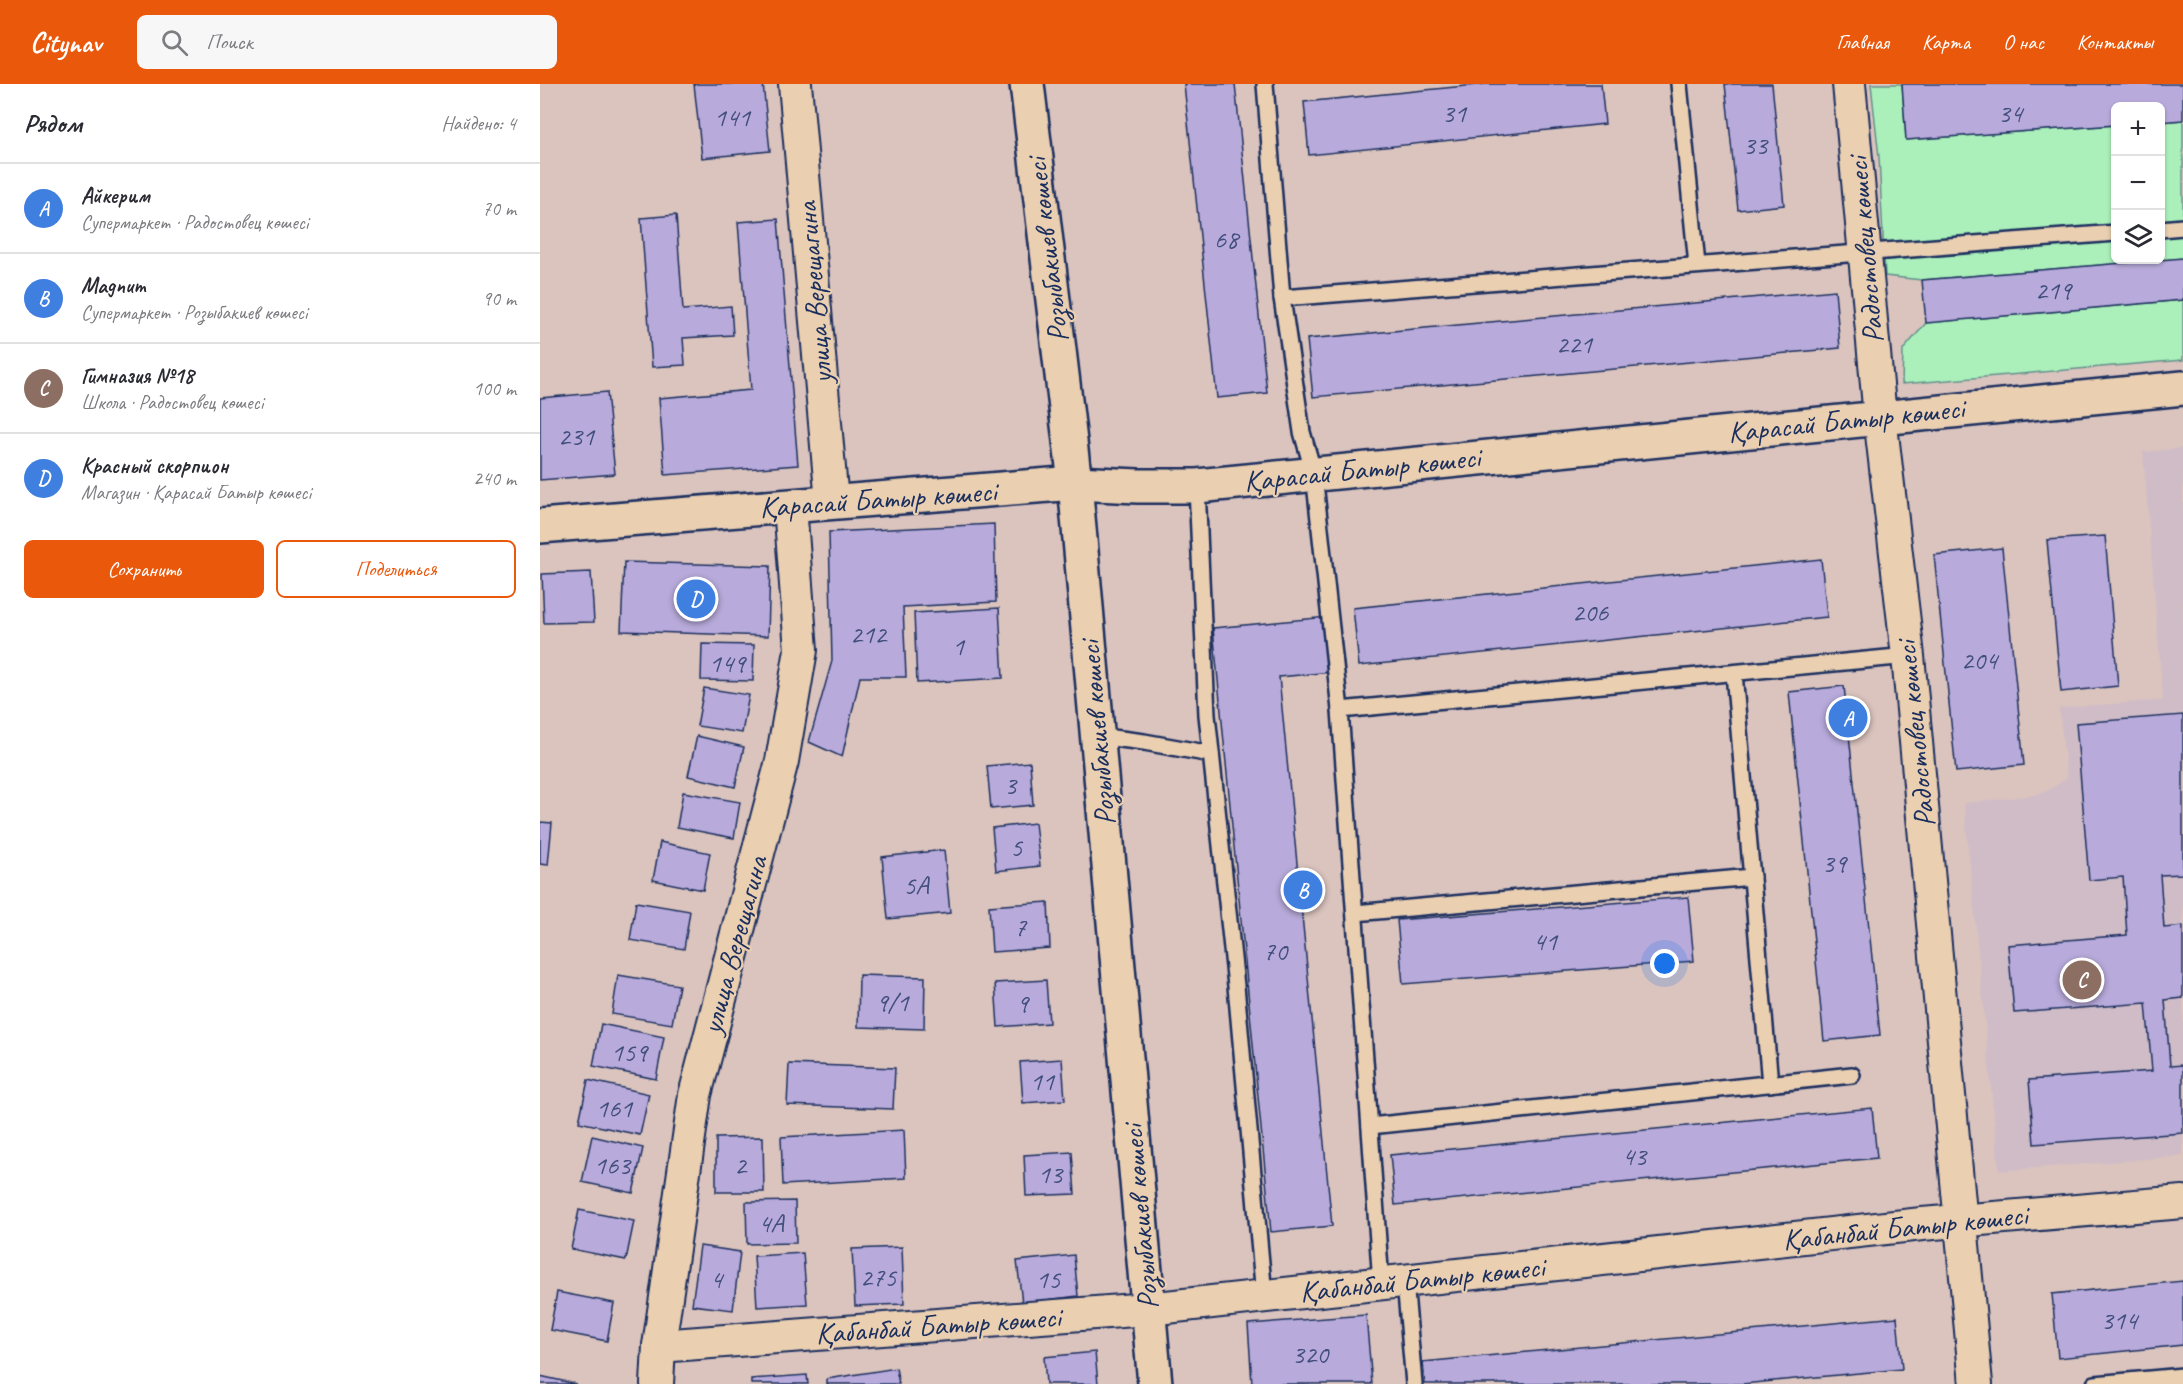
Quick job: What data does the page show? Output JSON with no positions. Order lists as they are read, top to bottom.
{
  "streets": {
    "street": [
      "Розыбакиев көшесі",
      "Радостовец көшесі",
      "улица Верещагина",
      "Қарасай Батыр көшесі",
      "Қабанбай Батыр көшесі"
    ]
  },
  "crossings": [
    ["Розыбакиев көшесі", "Қарасай Батыр көшесі"],
    ["Розыбакиев көшесі", "Қабанбай Батыр көшесі"],
    ["Радостовец көшесі", "Қарасай Батыр көшесі"],
    ["Радостовец көшесі", "Қабанбай Батыр көшесі"],
    ["улица Верещагина", "Қарасай Батыр көшесі"],
    ["улица Верещагина", "Қабанбай Батыр көшесі"]
  ],
  "house_numbers": [
    "31",
    "34",
    "141",
    "33",
    "68",
    "219",
    "221",
    "231",
    "206",
    "212",
    "1",
    "204",
    "149",
    "3",
    "5",
    "39",
    "5А",
    "7",
    "41",
    "70",
    "9/1",
    "9",
    "159",
    "11",
    "161",
    "43",
    "163",
    "2",
    "13",
    "4А",
    "275",
    "4",
    "15",
    "314",
    "320"
  ],
  "page": {
    "header": "Citynav",
    "search": "Поиск",
    "nav": [
      "Главная",
      "Карта",
      "О нас",
      "Контакты"
    ],
    "heading": ["Рядом", "Найдено: 4"],
    "map_buttons": ["+", "−"],
    "list": [
      {
        "mark": "A",
        "name": "Айкерим",
        "note": "Супермаркет · Радостовец көшесі",
        "value": "70 m"
      },
      {
        "mark": "B",
        "name": "Magnum",
        "note": "Супермаркет · Розыбакиев көшесі",
        "value": "90 m"
      },
      {
        "mark": "C",
        "name": "Гимназия №18",
        "note": "Школа · Радостовец көшесі",
        "value": "100 m"
      },
      {
        "mark": "D",
        "name": "Красный скорпион",
        "note": "Магазин · Қарасай Батыр көшесі",
        "value": "240 m"
      }
    ],
    "buttons": ["Сохранить", "Поделиться"],
    "pins": [
      "D",
      "A",
      "B",
      "C"
    ]
  }
}
